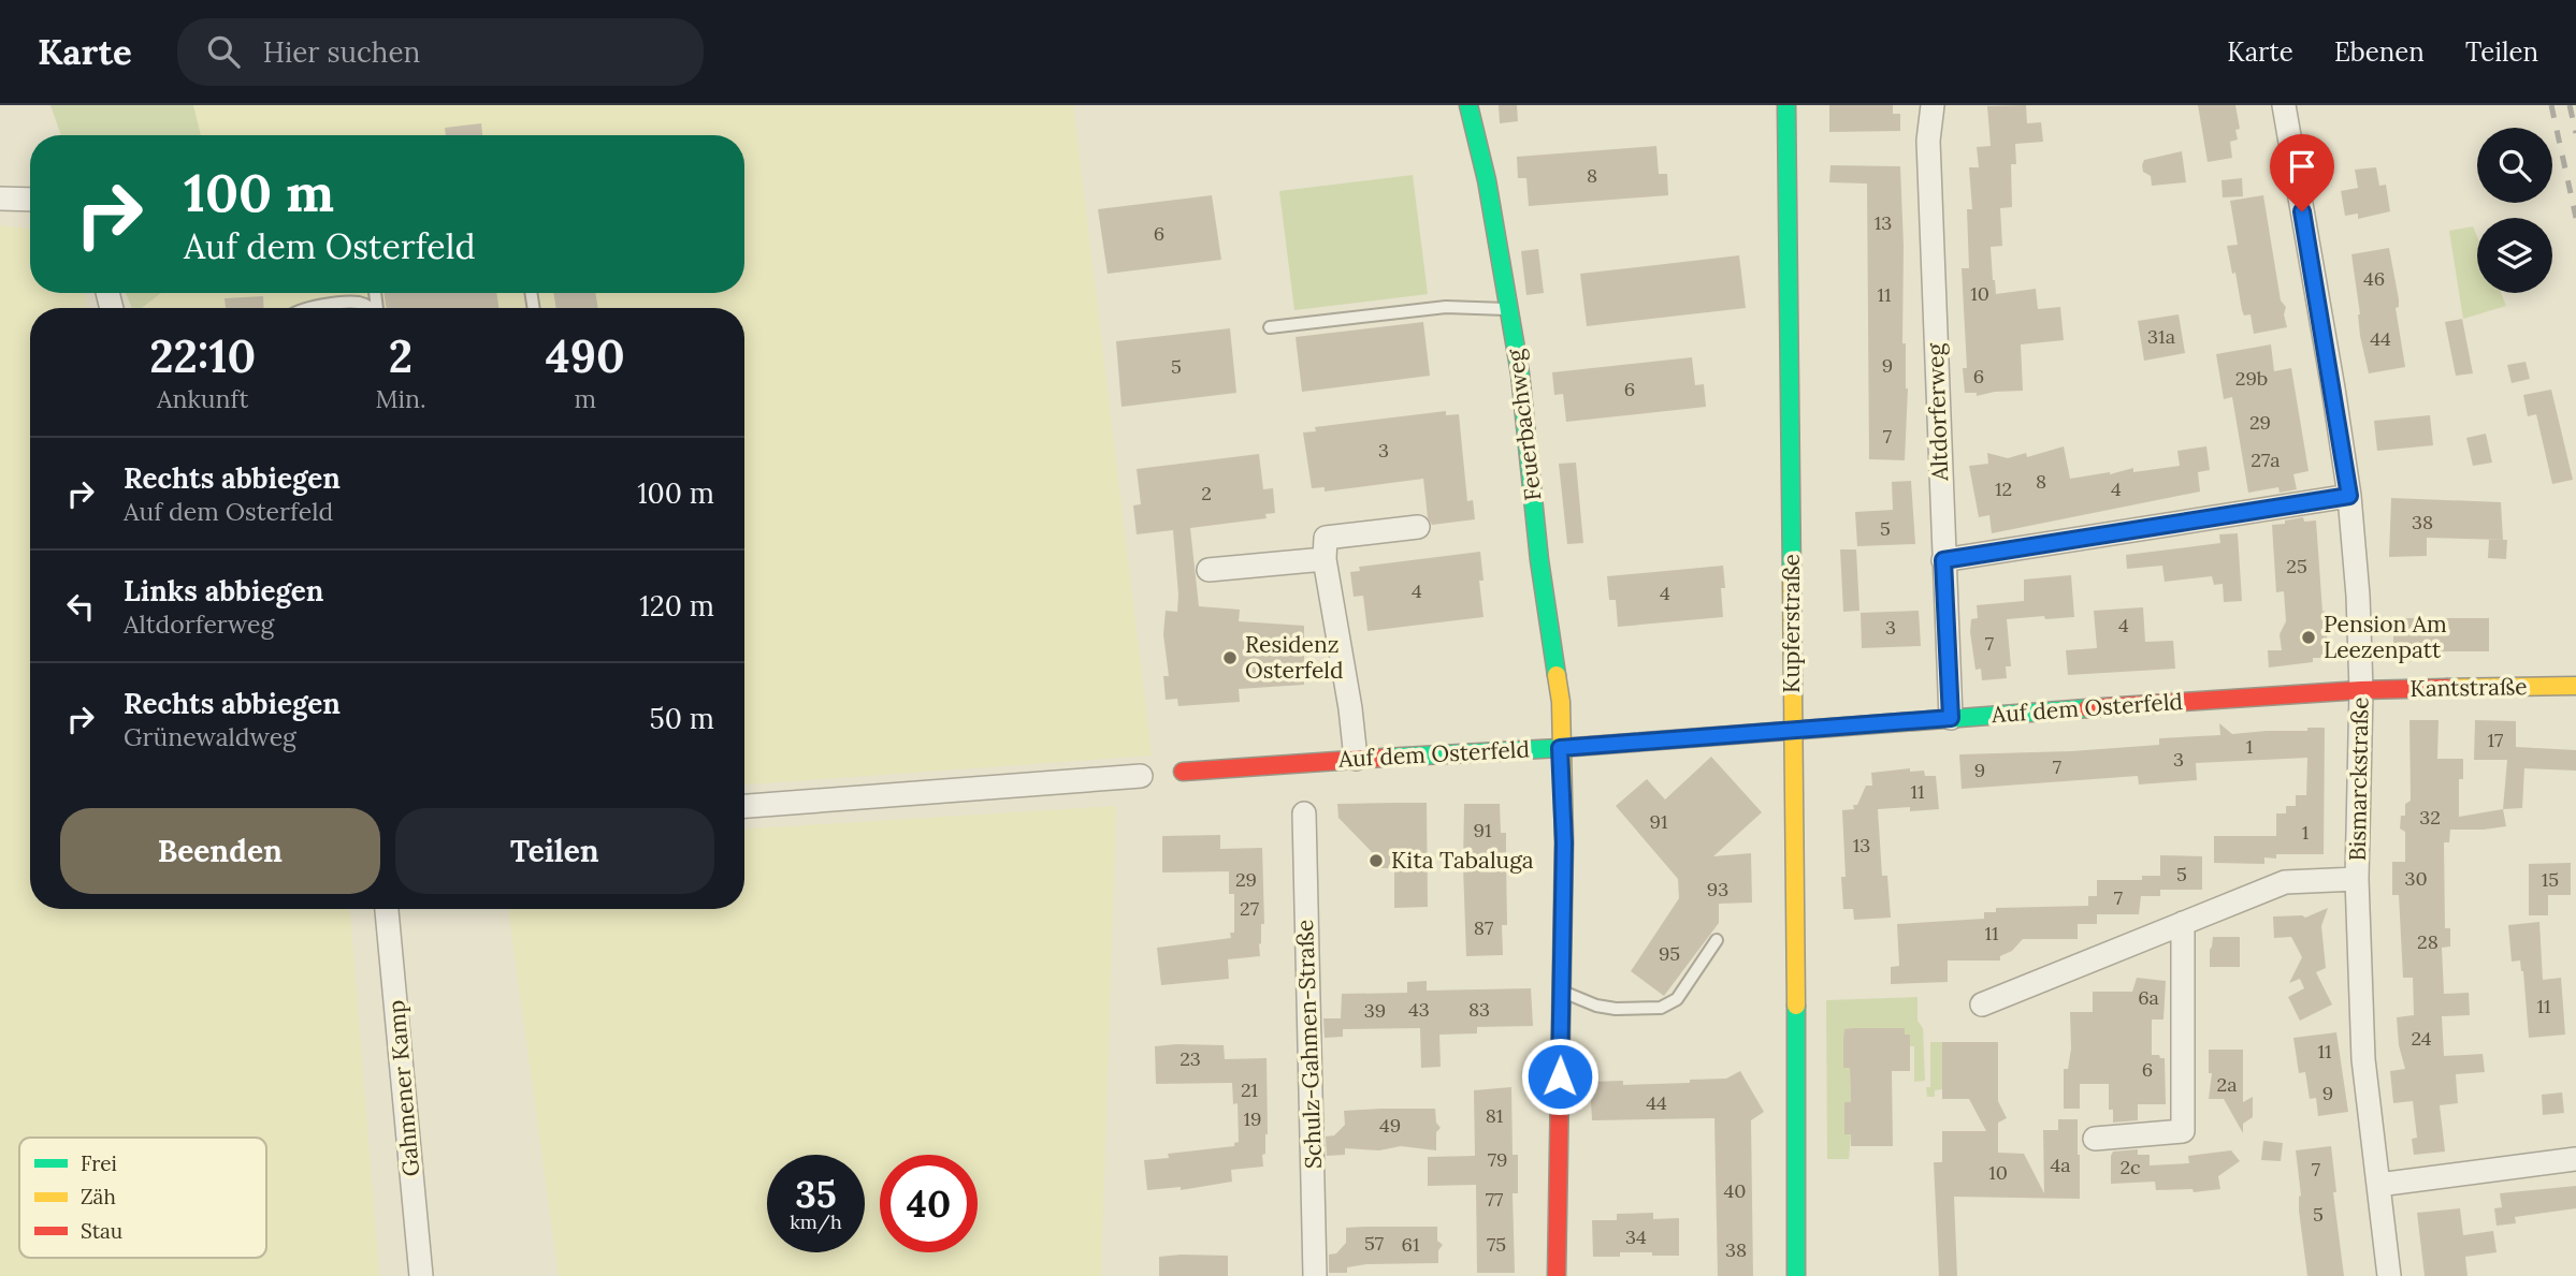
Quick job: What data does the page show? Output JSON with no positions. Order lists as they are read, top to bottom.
{
  "streets": {
    "street": [
      "Altdorferweg",
      "Feuerbachweg",
      "Kupferstraße",
      "Kantstraße",
      "Auf dem Osterfeld",
      "Bismarckstraße",
      "Schulz-Gahmen-Straße",
      "Gahmener Kamp"
    ]
  },
  "crossings": [
    ["Altdorferweg", "Auf dem Osterfeld"],
    ["Feuerbachweg", "Auf dem Osterfeld"],
    ["Kupferstraße", "Auf dem Osterfeld"],
    ["Kantstraße", "Auf dem Osterfeld"],
    ["Kantstraße", "Bismarckstraße"],
    ["Auf dem Osterfeld", "Bismarckstraße"]
  ],
  "places": ["Pension Am Leezenpatt", "Residenz Osterfeld", "Kita Tabaluga"],
  "house_numbers": [
    "8",
    "13",
    "6",
    "46",
    "10",
    "11",
    "31a",
    "44",
    "9",
    "5",
    "6",
    "29b",
    "6",
    "29",
    "7",
    "3",
    "27a",
    "8",
    "12",
    "4",
    "2",
    "38",
    "5",
    "25",
    "4",
    "4",
    "4",
    "3",
    "7",
    "17",
    "1",
    "3",
    "7",
    "9",
    "11",
    "32",
    "91",
    "91",
    "1",
    "13",
    "5",
    "30",
    "29",
    "15",
    "93",
    "7",
    "27",
    "87",
    "11",
    "28",
    "95",
    "6a",
    "11",
    "43",
    "83",
    "39",
    "24",
    "11",
    "23",
    "6",
    "2a",
    "21",
    "9",
    "44",
    "81",
    "19",
    "49",
    "79",
    "4a",
    "2c",
    "7",
    "10",
    "40",
    "77",
    "5",
    "34",
    "57",
    "61",
    "75",
    "38"
  ],
  "legend": ["Frei", "Zäh", "Stau"],
  "page": {
    "header": "Karte",
    "search": "Hier suchen",
    "nav": ["Karte", "Ebenen", "Teilen"],
    "turn": ["100 m", "Auf dem Osterfeld"],
    "eta": [
      "22:10",
      "Ankunft",
      "2",
      "Min.",
      "490",
      "m"
    ],
    "list": [
      {
        "name": "Rechts abbiegen",
        "note": "Auf dem Osterfeld",
        "value": "100 m"
      },
      {
        "name": "Links abbiegen",
        "note": "Altdorferweg",
        "value": "120 m"
      },
      {
        "name": "Rechts abbiegen",
        "note": "Grünewaldweg",
        "value": "50 m"
      }
    ],
    "buttons": ["Beenden", "Teilen"],
    "speed": "35 km/h",
    "limit": "40"
  }
}
